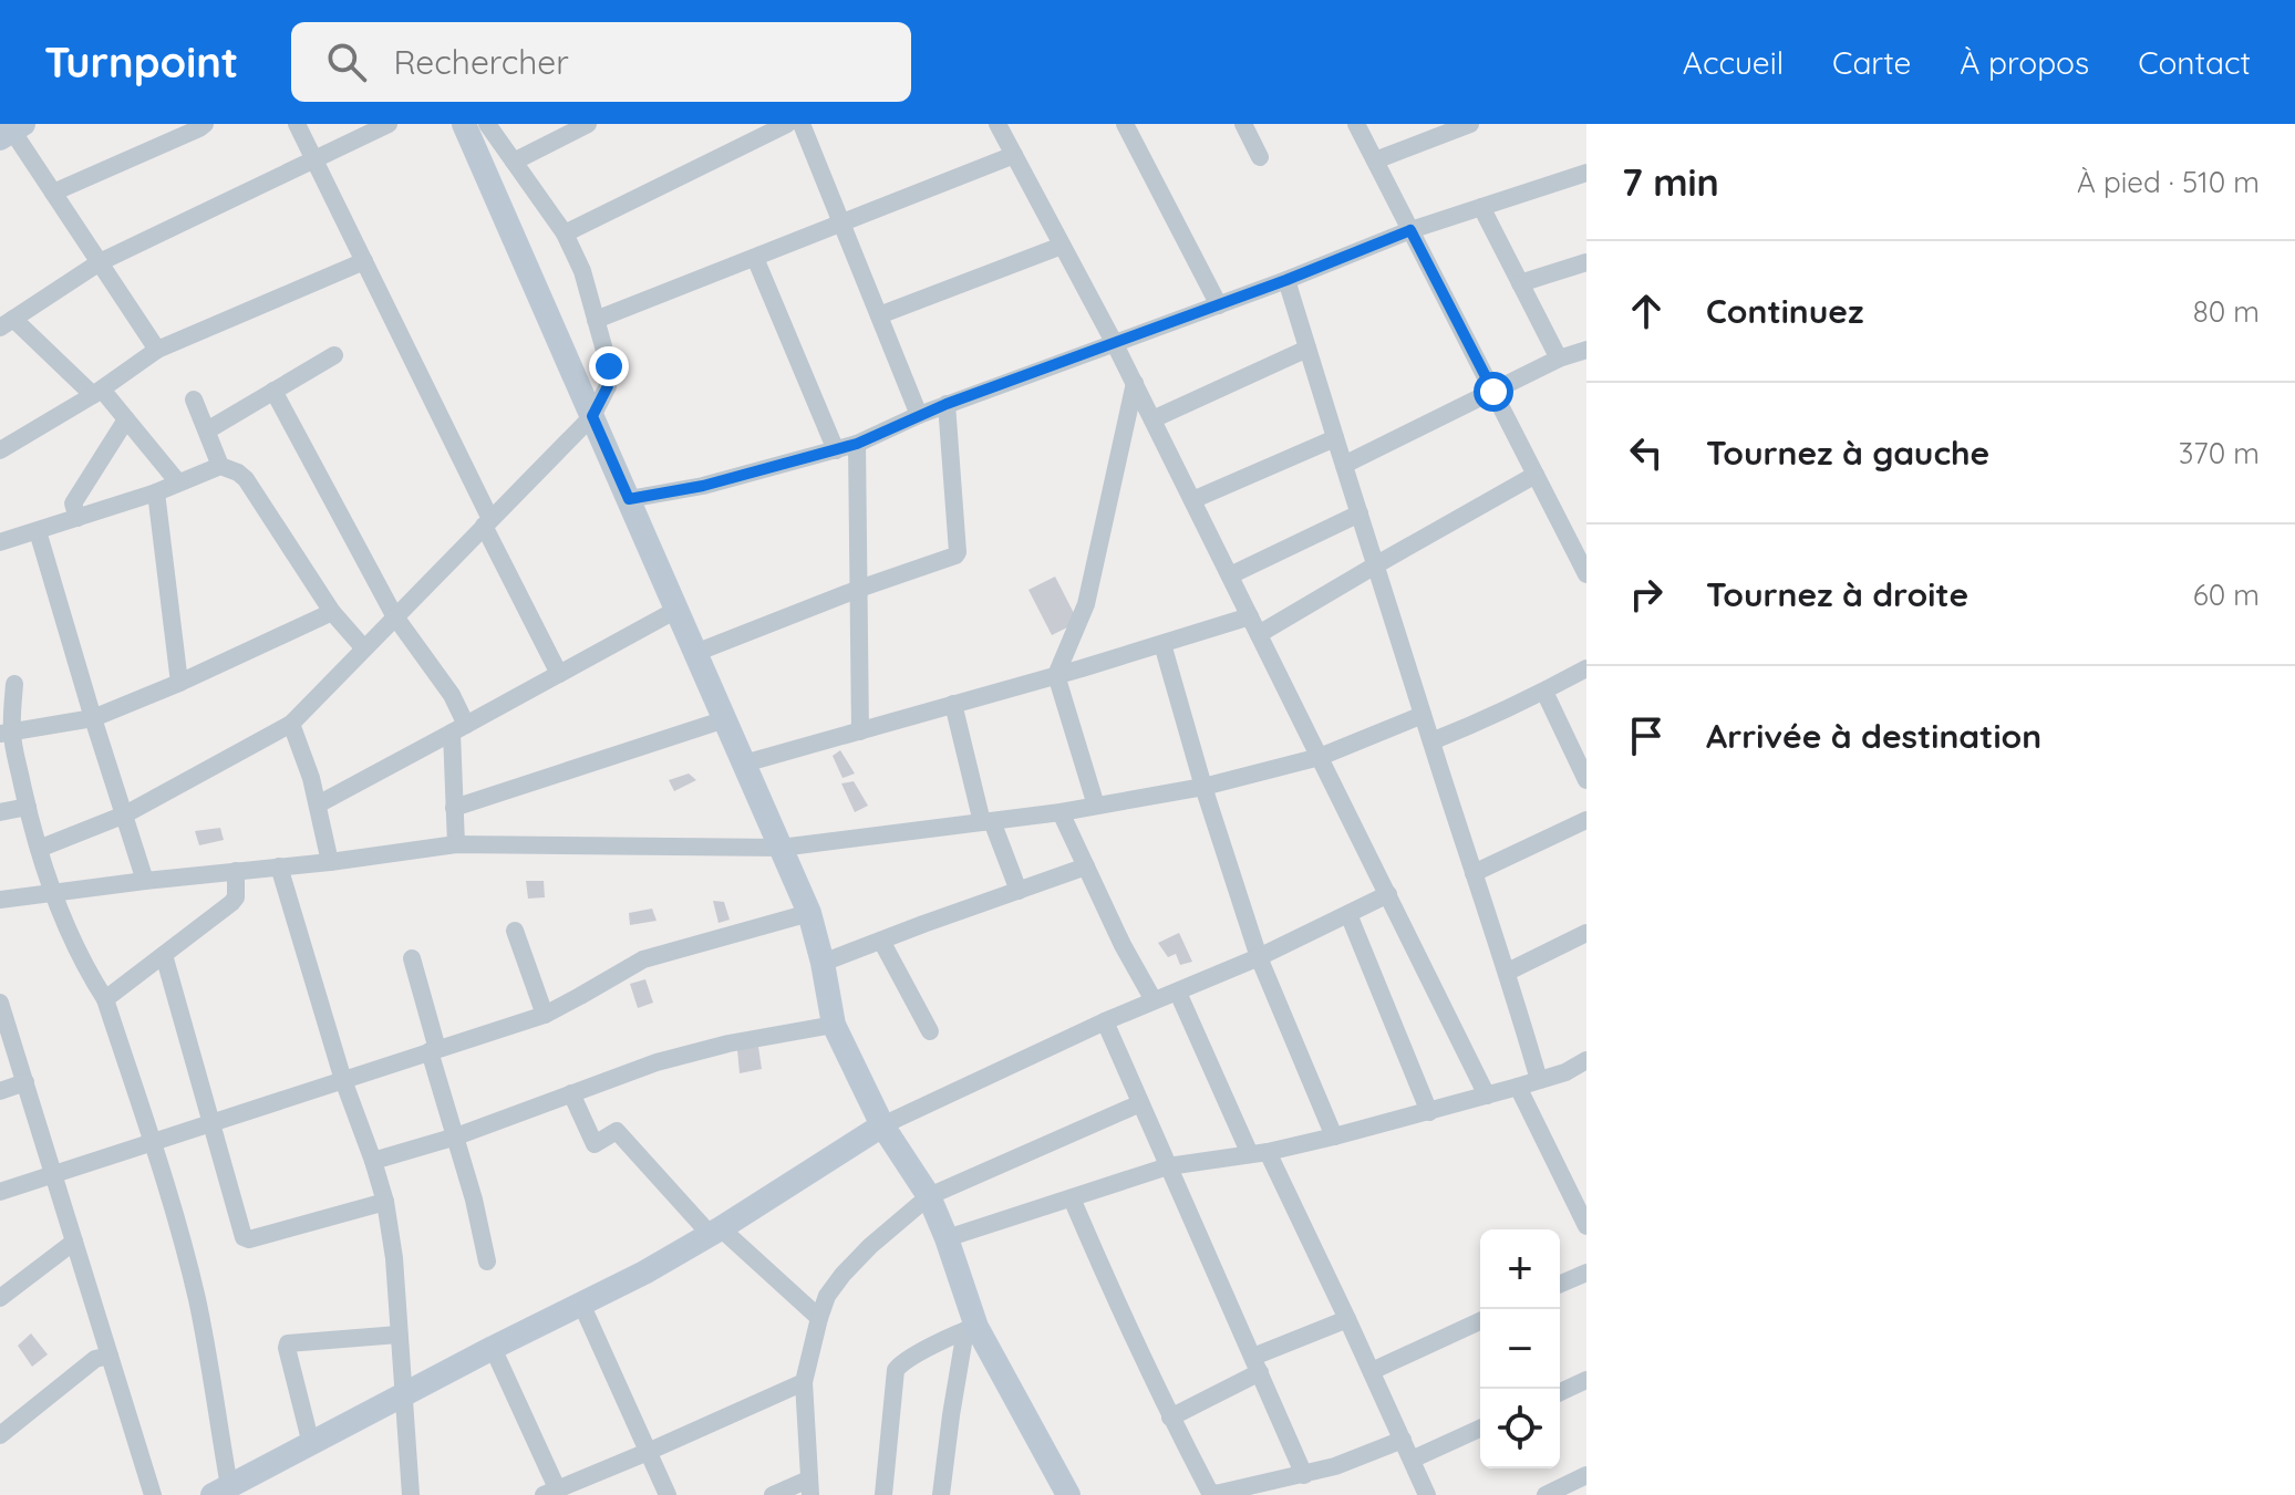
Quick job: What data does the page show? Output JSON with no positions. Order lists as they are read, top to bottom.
{
  "page": {
    "header": "Turnpoint",
    "search": "Rechercher",
    "nav": [
      "Accueil",
      "Carte",
      "À propos",
      "Contact"
    ],
    "heading": ["7 min", "À pied · 510 m"],
    "list": [
      ["Continuez", "80 m"],
      ["Tournez à gauche", "370 m"],
      ["Tournez à droite", "60 m"],
      "Arrivée à destination"
    ],
    "map_buttons": ["+", "−"]
  }
}
